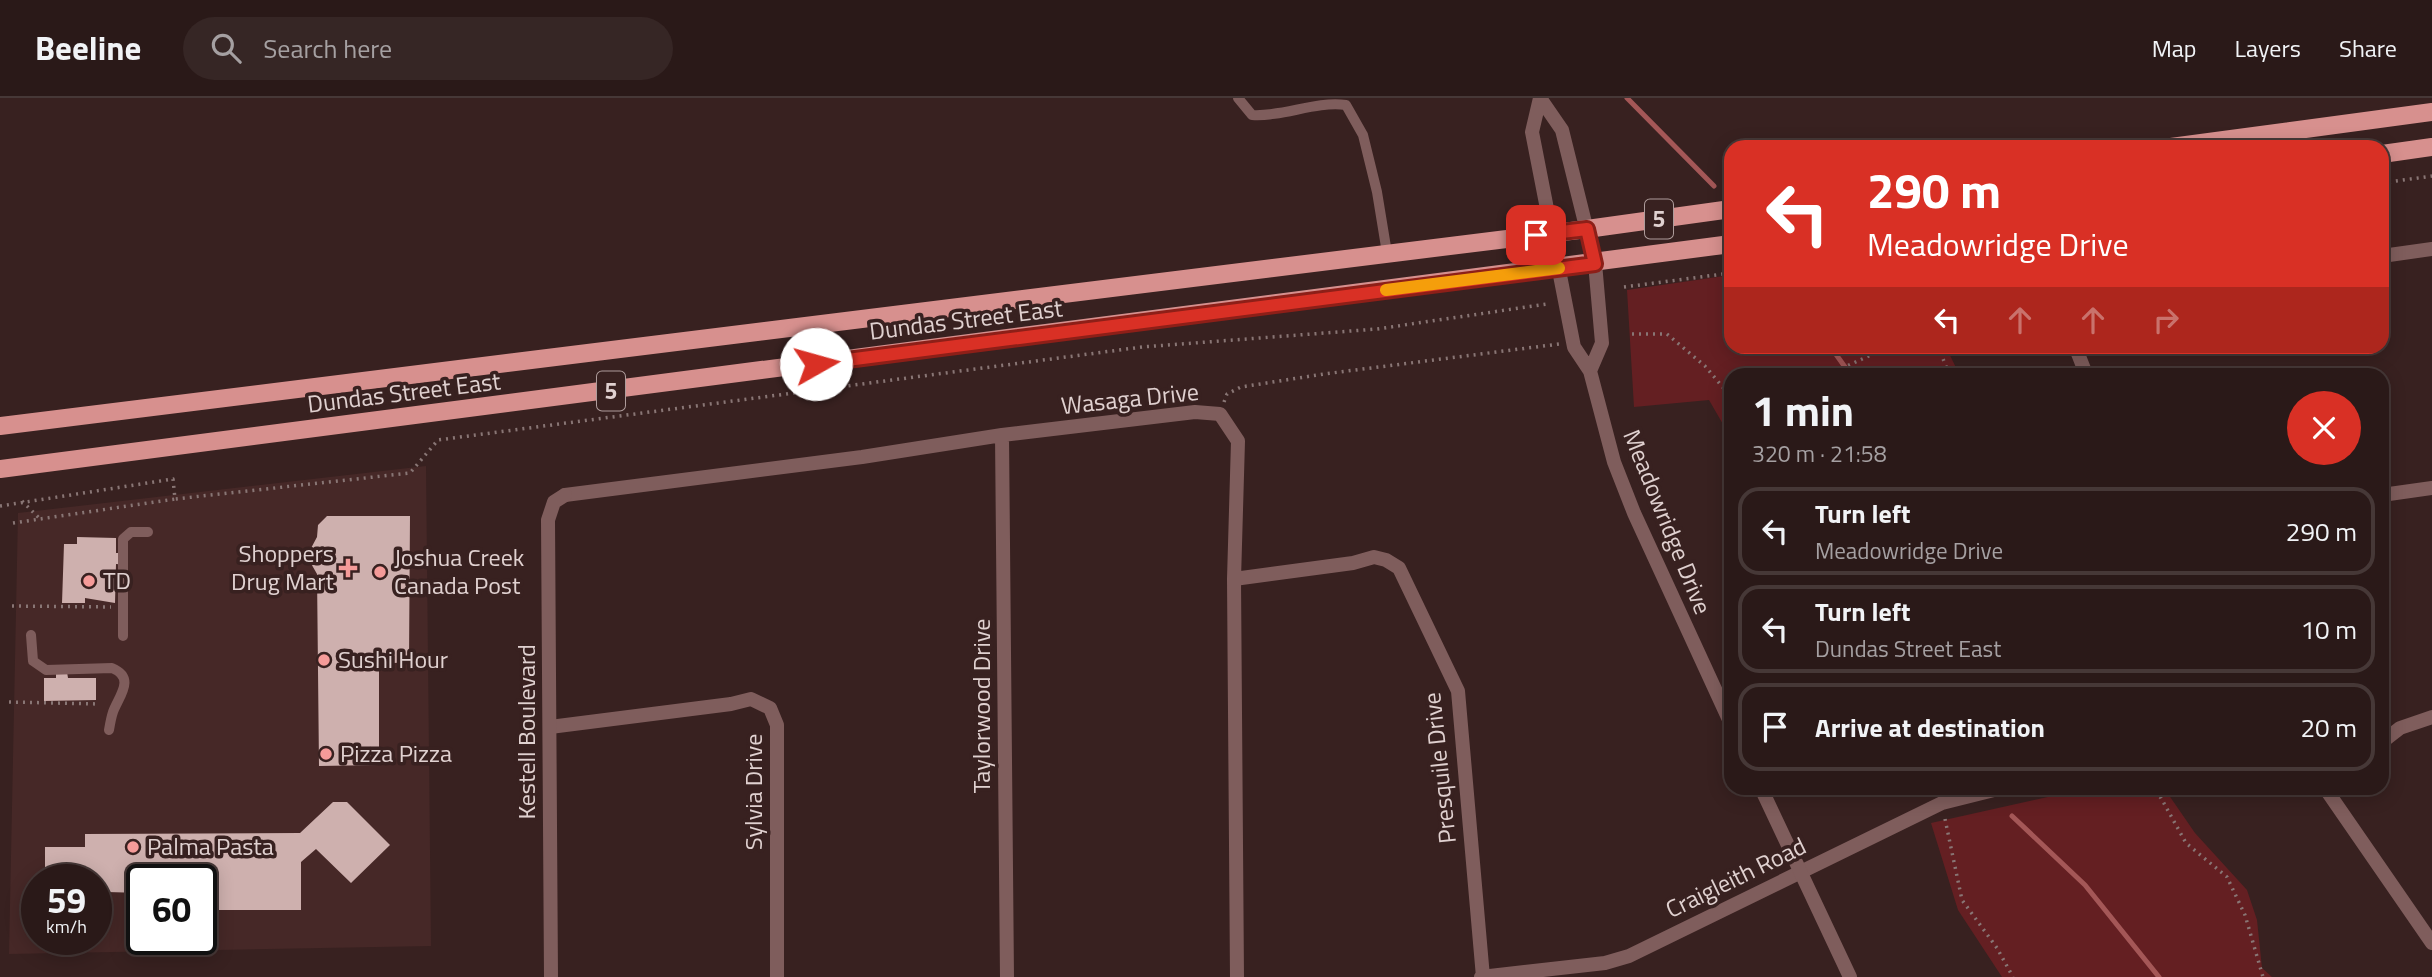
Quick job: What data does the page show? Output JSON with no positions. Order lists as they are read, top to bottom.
{
  "streets": {
    "main road": ["5", "Dundas Street East"],
    "street": [
      "Wasaga Drive",
      "Meadowridge Drive",
      "Taylorwood Drive",
      "Kestell Boulevard",
      "Presquile Drive",
      "Sylvia Drive",
      "Craigleith Road"
    ]
  },
  "crossings": [
    ["Dundas Street East", "Meadowridge Drive"],
    ["Wasaga Drive", "Taylorwood Drive"],
    ["Wasaga Drive", "Kestell Boulevard"],
    ["Wasaga Drive", "Presquile Drive"],
    ["Kestell Boulevard", "Sylvia Drive"],
    ["Presquile Drive", "Craigleith Road"]
  ],
  "places": {
    "health": ["Shoppers Drug Mart"],
    "other": [
      "Joshua Creek Canada Post",
      "TD",
      "Sushi Hour",
      "Pizza Pizza",
      "Palma Pasta"
    ]
  },
  "page": {
    "header": "Beeline",
    "search": "Search here",
    "nav": ["Map", "Layers", "Share"],
    "turn": ["290 m", "Meadowridge Drive"],
    "heading": ["1 min", "320 m · 21:58"],
    "list": [
      {
        "name": "Turn left",
        "note": "Meadowridge Drive",
        "value": "290 m"
      },
      {
        "name": "Turn left",
        "note": "Dundas Street East",
        "value": "10 m"
      },
      {
        "name": "Arrive at destination",
        "value": "20 m"
      }
    ],
    "speed": "59 km/h",
    "limit": "60"
  }
}
